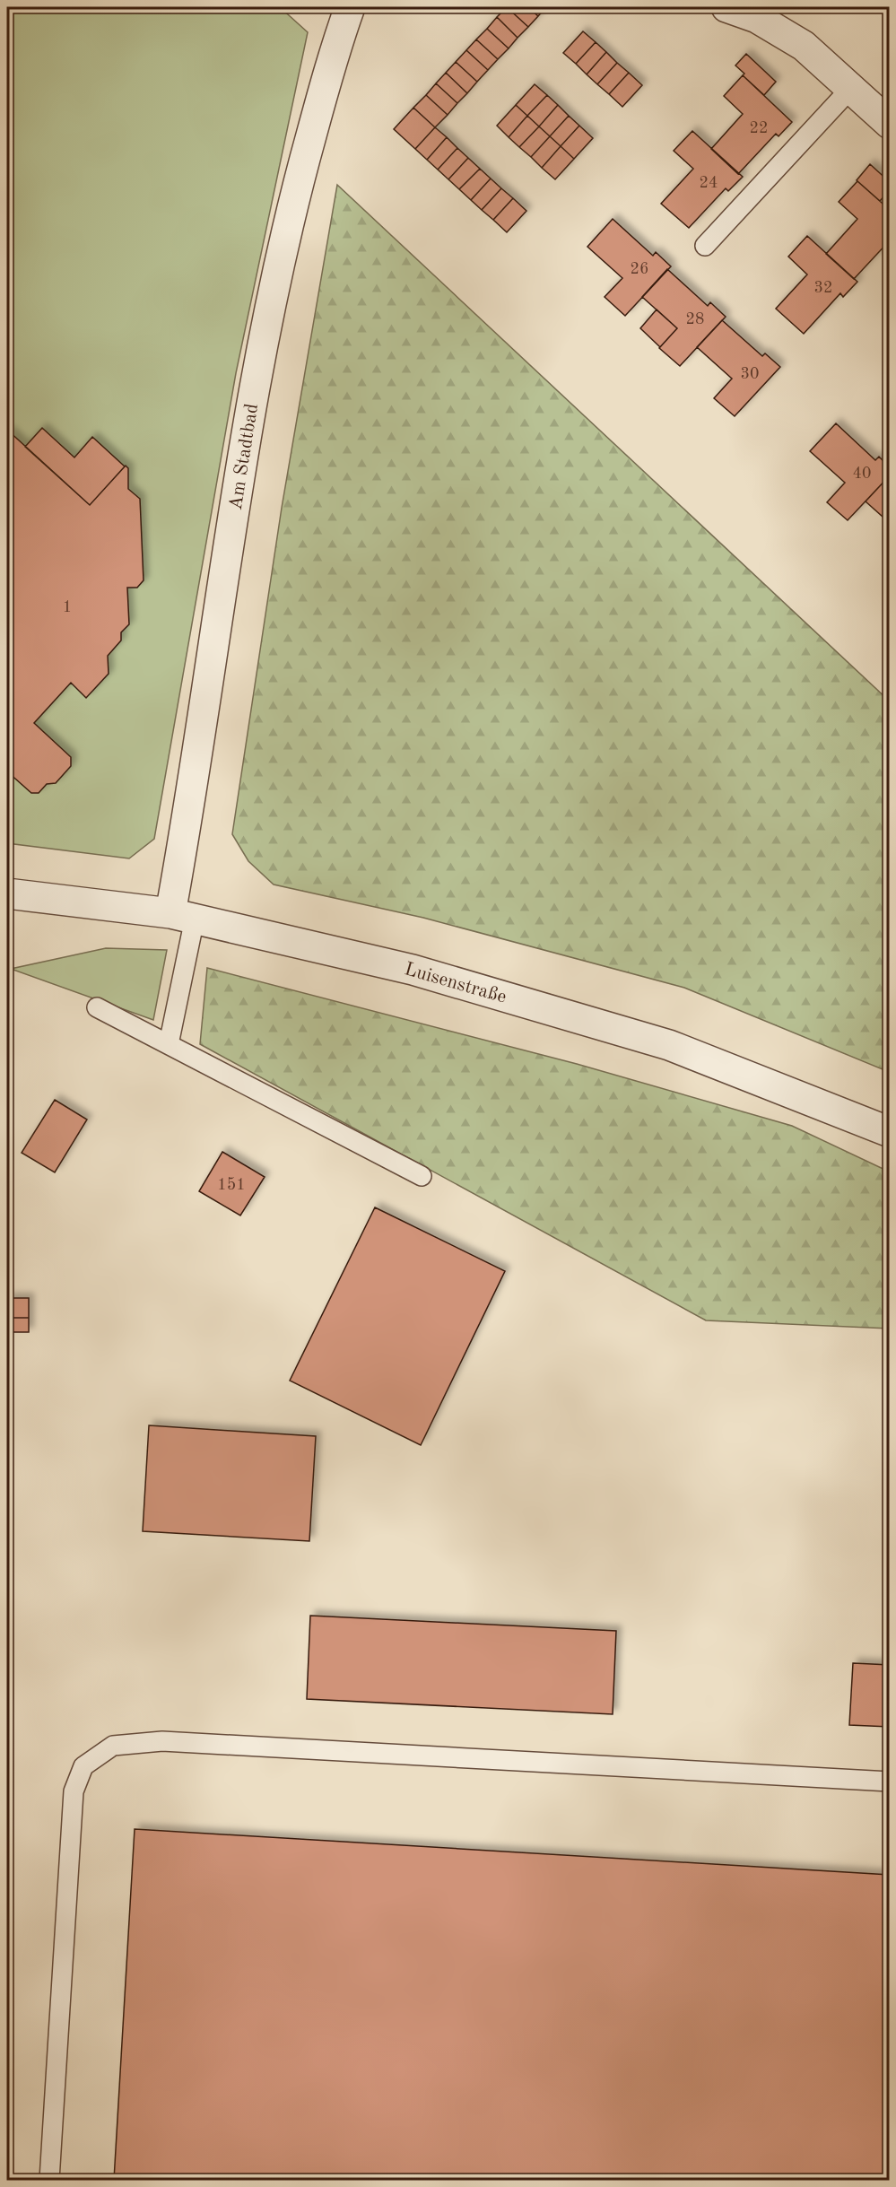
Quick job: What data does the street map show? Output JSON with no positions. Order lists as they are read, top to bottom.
{
  "streets": {
    "street": ["Am Stadtbad", "Luisenstraße"]
  },
  "crossings": [
    ["Am Stadtbad", "Luisenstraße"]
  ],
  "house_numbers": [
    "22",
    "24",
    "26",
    "32",
    "28",
    "30",
    "40",
    "1",
    "151"
  ]
}
